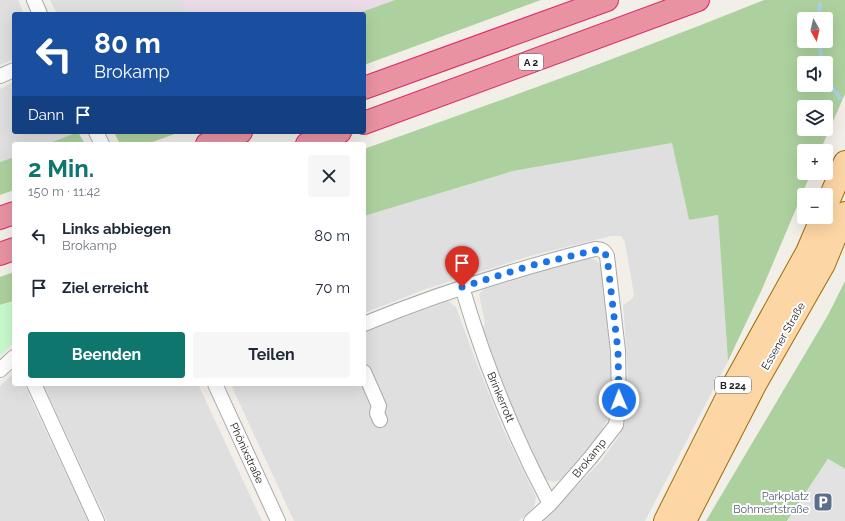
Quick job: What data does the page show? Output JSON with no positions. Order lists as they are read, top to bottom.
{
  "streets": {
    "highway": ["A 2"],
    "main road": ["Essener Straße", "B 224"],
    "street": ["Brinkerrott", "Phönixstraße", "Brokamp"]
  },
  "crossings": [
    ["Brinkerrott", "Brokamp"]
  ],
  "places": {
    "parking": ["Parkplatz Bohmertstraße"]
  },
  "north": "bottom",
  "page": {
    "map_buttons": ["+", "−"],
    "turn": ["80 m", "Brokamp"],
    "then": "Dann",
    "heading": ["2 Min.", "150 m · 11:42"],
    "list": [
      {
        "name": "Links abbiegen",
        "note": "Brokamp",
        "value": "80 m"
      },
      {
        "name": "Ziel erreicht",
        "value": "70 m"
      }
    ],
    "buttons": ["Beenden", "Teilen"]
  }
}
